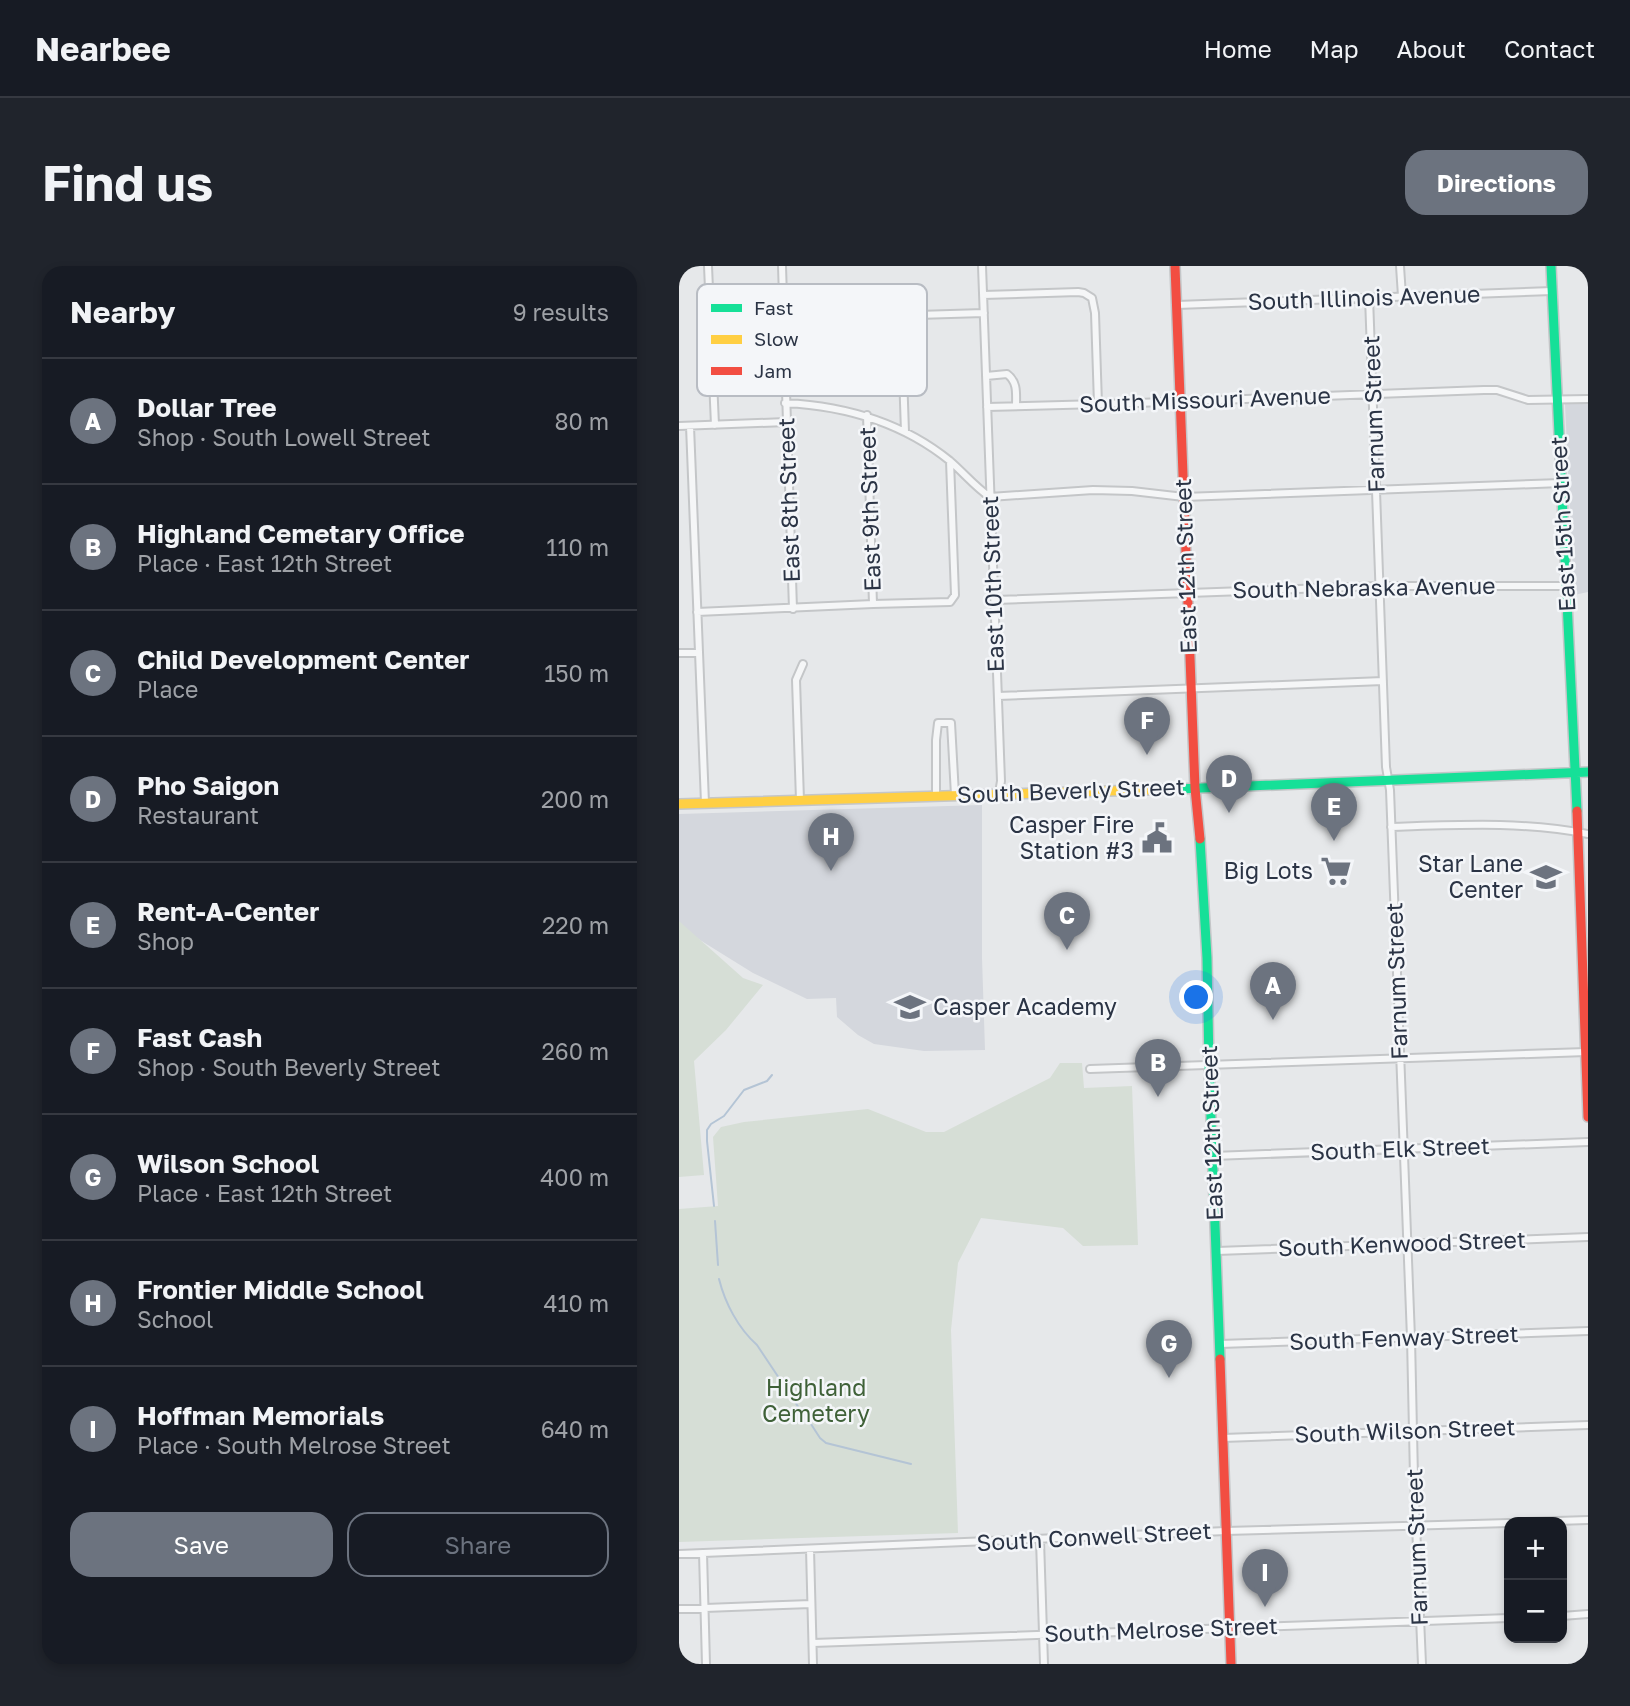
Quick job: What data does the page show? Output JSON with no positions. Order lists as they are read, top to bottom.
{
  "streets": {
    "main road": ["East 15th Street", "East 12th Street", "South Beverly Street"],
    "street": [
      "South Illinois Avenue",
      "South Missouri Avenue",
      "Farnum Street",
      "East 8th Street",
      "East 9th Street",
      "East 10th Street",
      "South Nebraska Avenue",
      "South Elk Street",
      "South Kenwood Street",
      "South Fenway Street",
      "South Wilson Street",
      "South Conwell Street",
      "South Melrose Street"
    ]
  },
  "crossings": [
    ["South Illinois Avenue", "Farnum Street"],
    ["South Illinois Avenue", "East 15th Street"],
    ["South Illinois Avenue", "East 12th Street"],
    ["South Missouri Avenue", "Farnum Street"],
    ["South Missouri Avenue", "East 15th Street"],
    ["South Missouri Avenue", "East 12th Street"],
    ["South Missouri Avenue", "East 10th Street"],
    ["Farnum Street", "South Nebraska Avenue"],
    ["Farnum Street", "South Beverly Street"],
    ["Farnum Street", "South Elk Street"],
    ["Farnum Street", "South Kenwood Street"],
    ["Farnum Street", "South Fenway Street"],
    ["Farnum Street", "South Wilson Street"],
    ["Farnum Street", "South Conwell Street"],
    ["Farnum Street", "South Melrose Street"],
    ["East 15th Street", "South Nebraska Avenue"],
    ["East 15th Street", "South Beverly Street"],
    ["East 12th Street", "South Nebraska Avenue"],
    ["East 12th Street", "South Beverly Street"],
    ["East 12th Street", "South Elk Street"],
    ["East 12th Street", "South Kenwood Street"],
    ["East 12th Street", "South Fenway Street"],
    ["East 12th Street", "South Wilson Street"],
    ["East 12th Street", "South Conwell Street"],
    ["East 12th Street", "South Melrose Street"],
    ["East 10th Street", "South Nebraska Avenue"],
    ["East 10th Street", "South Beverly Street"]
  ],
  "parks": ["Highland Cemetery"],
  "places": {
    "public building": ["Casper Fire Station #3"],
    "supermarket": ["Big Lots"],
    "school or university": ["Star Lane Center", "Casper Academy"]
  },
  "legend": ["Fast", "Slow", "Jam"],
  "page": {
    "header": "Nearbee",
    "nav": [
      "Home",
      "Map",
      "About",
      "Contact"
    ],
    "buttons": [
      "Directions",
      ["Save", "Share"]
    ],
    "title": "Find us",
    "heading": ["Nearby", "9 results"],
    "list": [
      {
        "mark": "A",
        "name": "Dollar Tree",
        "note": "Shop · South Lowell Street",
        "value": "80 m"
      },
      {
        "mark": "B",
        "name": "Highland Cemetary Office",
        "note": "Place · East 12th Street",
        "value": "110 m"
      },
      {
        "mark": "C",
        "name": "Child Development Center",
        "note": "Place",
        "value": "150 m"
      },
      {
        "mark": "D",
        "name": "Pho Saigon",
        "note": "Restaurant",
        "value": "200 m"
      },
      {
        "mark": "E",
        "name": "Rent-A-Center",
        "note": "Shop",
        "value": "220 m"
      },
      {
        "mark": "F",
        "name": "Fast Cash",
        "note": "Shop · South Beverly Street",
        "value": "260 m"
      },
      {
        "mark": "G",
        "name": "Wilson School",
        "note": "Place · East 12th Street",
        "value": "400 m"
      },
      {
        "mark": "H",
        "name": "Frontier Middle School",
        "note": "School",
        "value": "410 m"
      },
      {
        "mark": "I",
        "name": "Hoffman Memorials",
        "note": "Place · South Melrose Street",
        "value": "640 m"
      }
    ],
    "pins": [
      "F",
      "D",
      "E",
      "H",
      "C",
      "A",
      "B",
      "G",
      "I"
    ],
    "map_buttons": ["+", "−"]
  }
}
